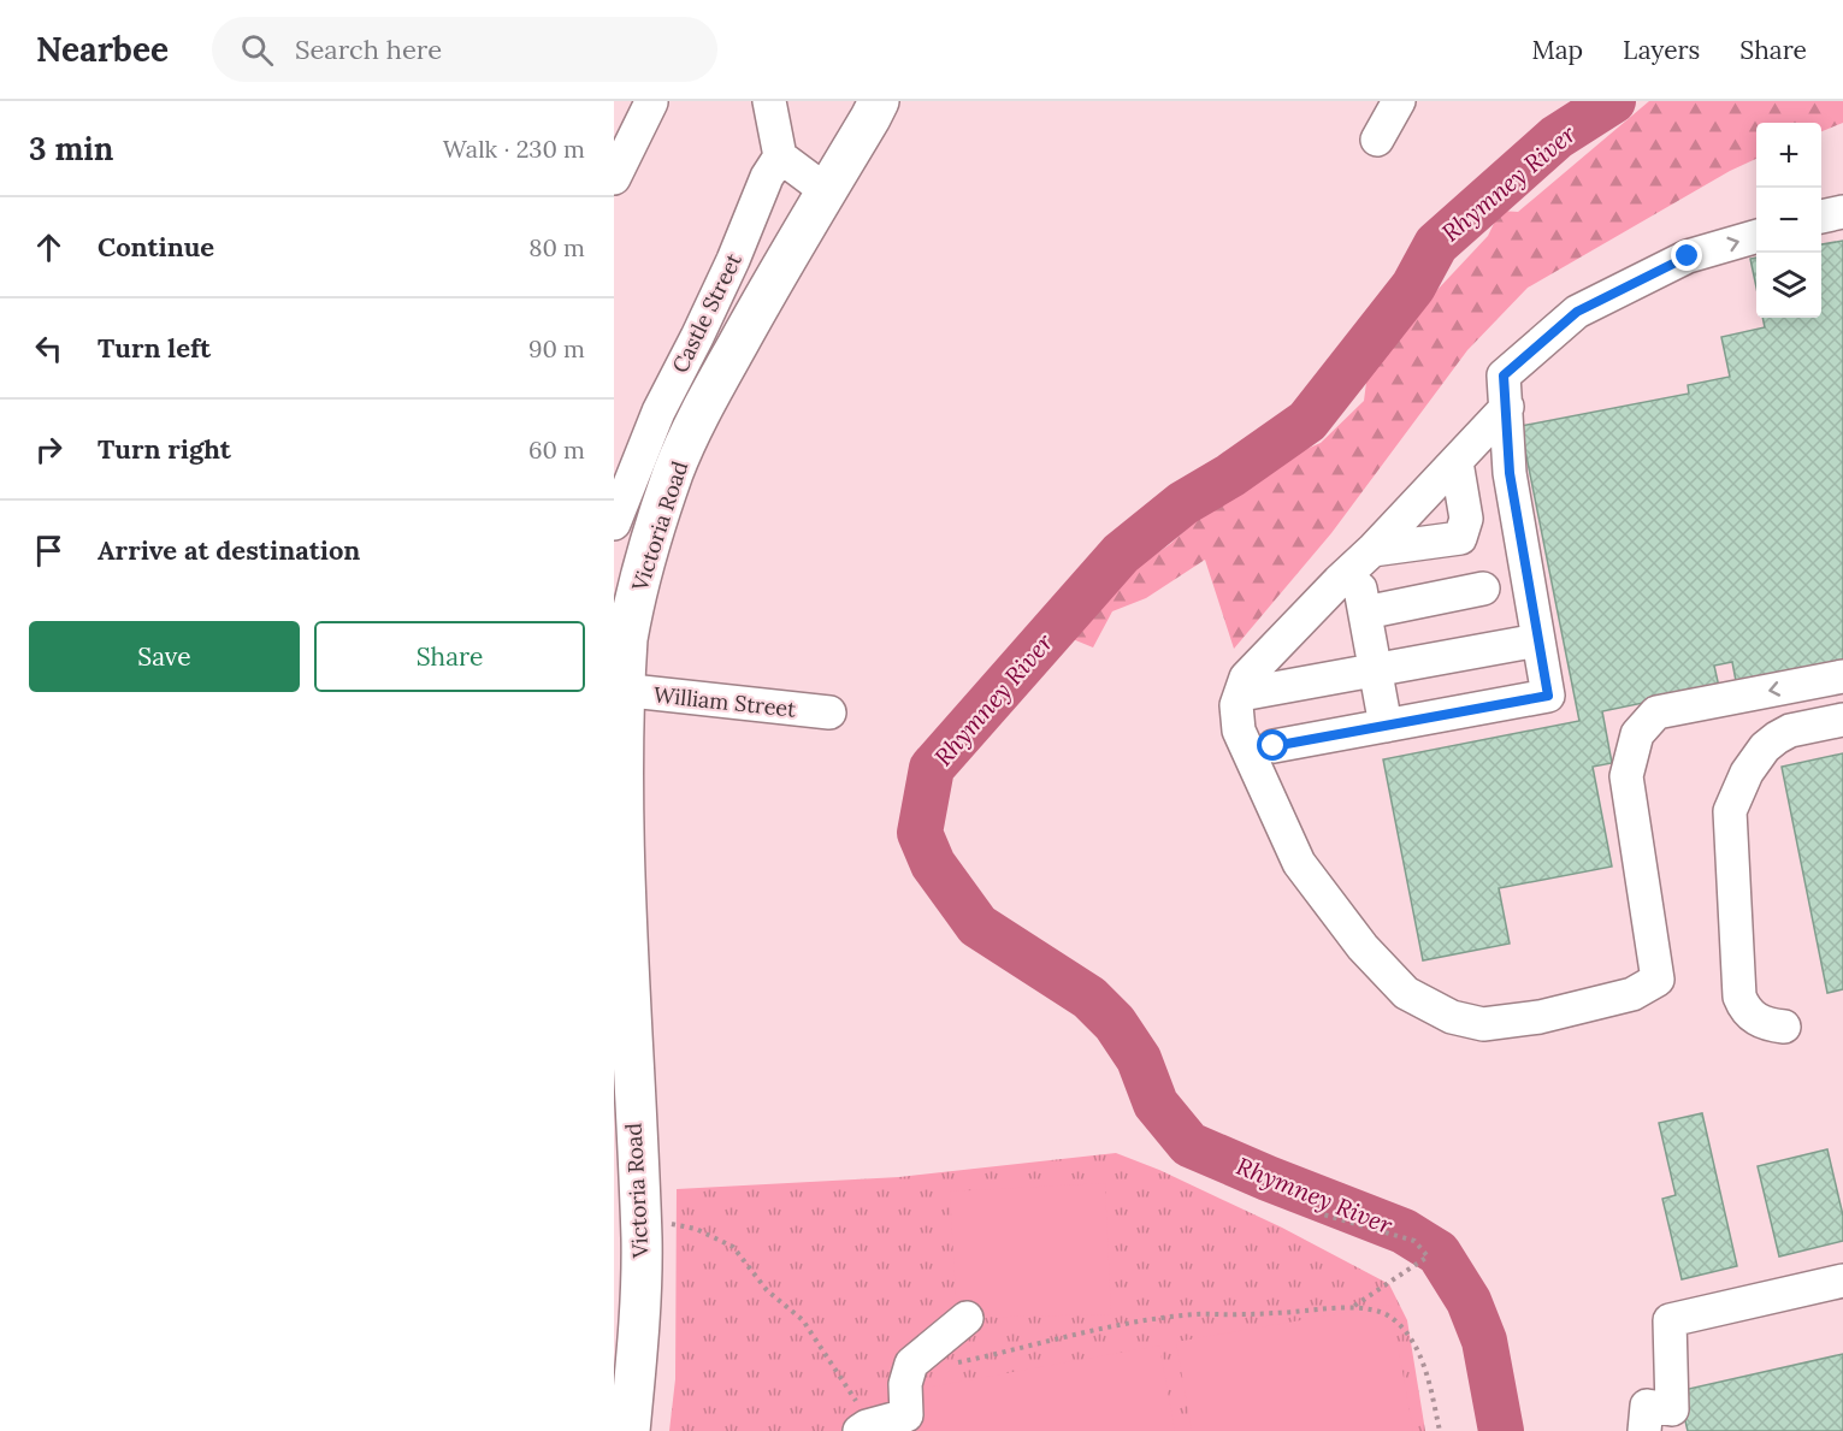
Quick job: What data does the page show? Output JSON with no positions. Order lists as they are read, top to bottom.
{
  "streets": {
    "main road": ["Victoria Road"],
    "street": ["Castle Street", "William Street"]
  },
  "crossings": [
    ["Victoria Road", "William Street"]
  ],
  "water": ["Rhymney River"],
  "page": {
    "header": "Nearbee",
    "search": "Search here",
    "nav": ["Map", "Layers", "Share"],
    "heading": ["3 min", "Walk · 230 m"],
    "map_buttons": ["+", "−"],
    "list": [
      ["Continue", "80 m"],
      ["Turn left", "90 m"],
      ["Turn right", "60 m"],
      "Arrive at destination"
    ],
    "buttons": ["Save", "Share"]
  }
}
